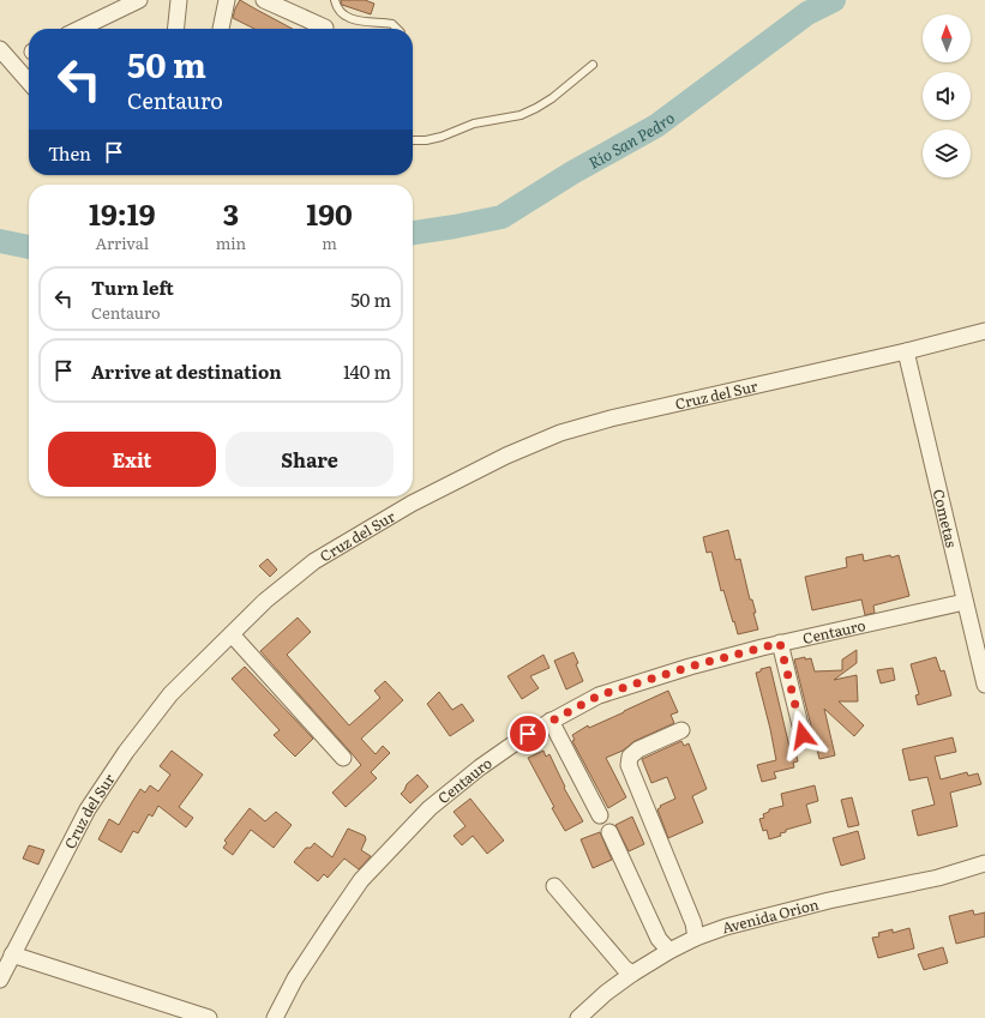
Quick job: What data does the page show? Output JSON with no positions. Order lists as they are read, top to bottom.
{
  "streets": {
    "street": [
      "Cruz del Sur",
      "Cometas",
      "Centauro",
      "Avenida Orion"
    ]
  },
  "crossings": [
    ["Cruz del Sur", "Cometas"],
    ["Cometas", "Centauro"]
  ],
  "water": ["Río San Pedro"],
  "north": "top",
  "page": {
    "turn": ["50 m", "Centauro"],
    "then": "Then",
    "eta": [
      "19:19",
      "Arrival",
      "3",
      "min",
      "190",
      "m"
    ],
    "list": [
      {
        "name": "Turn left",
        "note": "Centauro",
        "value": "50 m"
      },
      {
        "name": "Arrive at destination",
        "value": "140 m"
      }
    ],
    "buttons": ["Exit", "Share"]
  }
}
